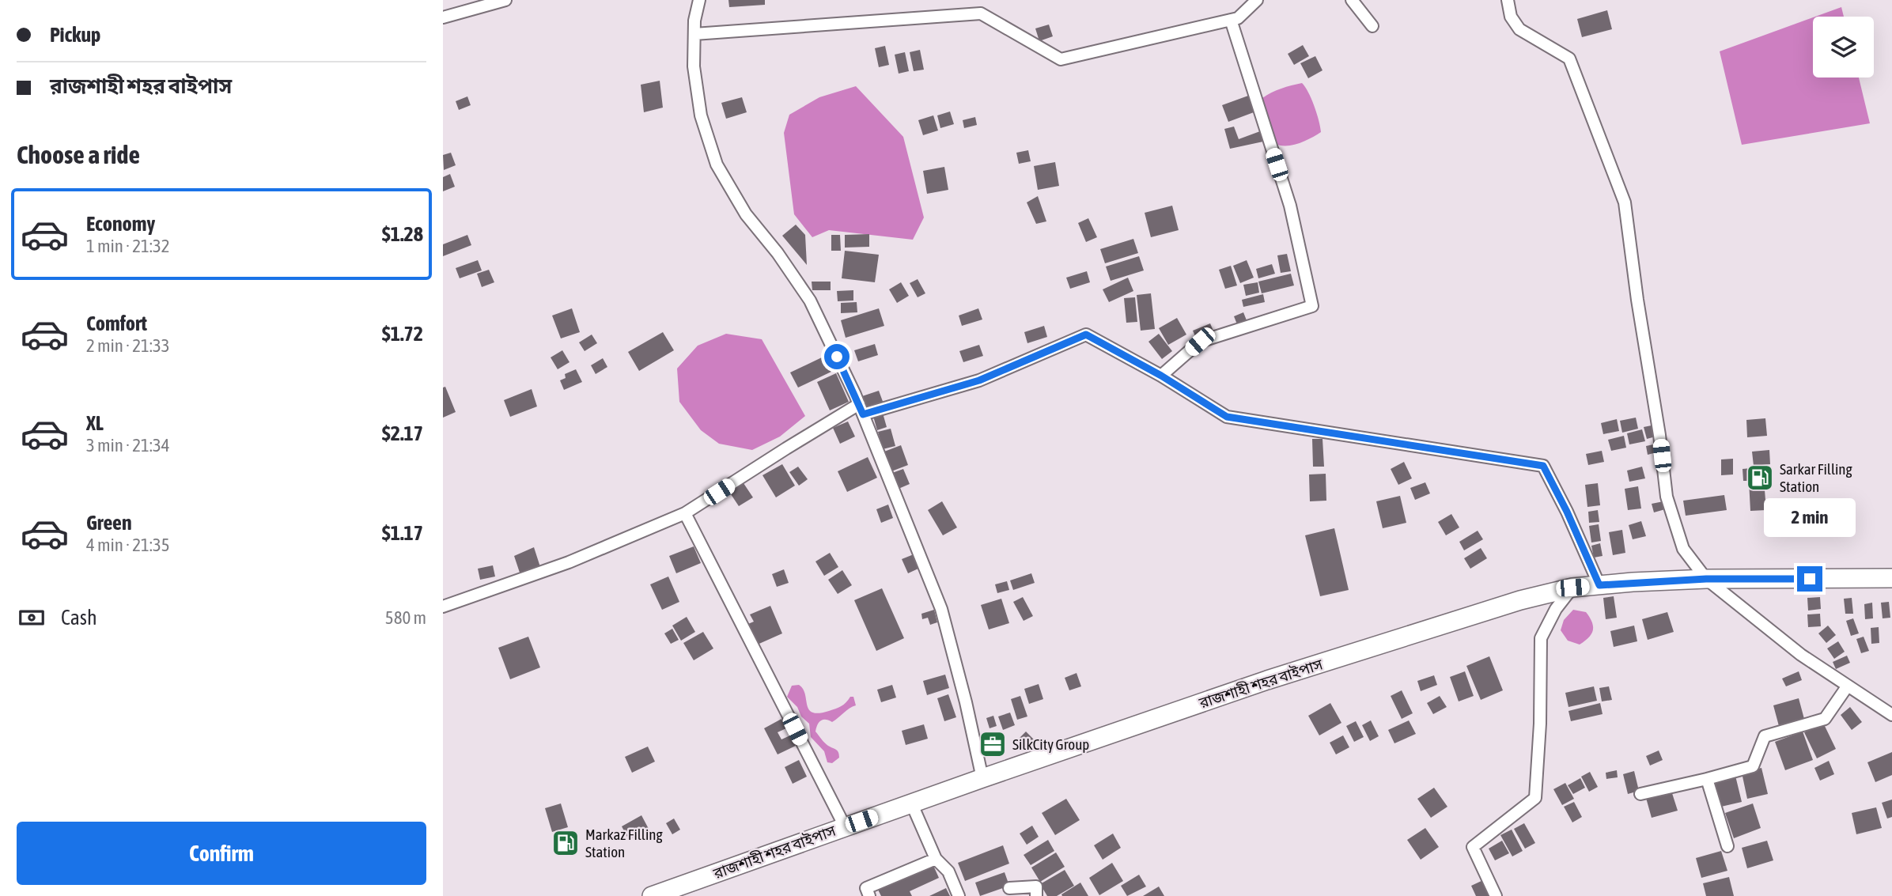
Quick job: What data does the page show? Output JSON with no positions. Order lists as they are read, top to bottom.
{
  "streets": {
    "highway": ["রাজশাহী শহর বাইপাস"]
  },
  "places": {
    "fuel station": ["Sarkar Filling Station", "Markaz Filling Station"],
    "office": ["SilkCity Group"]
  },
  "page": {
    "banner": ["Pickup", "রাজশাহী শহর বাইপাস"],
    "heading": "Choose a ride",
    "list": [
      {
        "name": "Economy",
        "note": "1 min · 21:32",
        "value": "$1.28"
      },
      {
        "name": "Comfort",
        "note": "2 min · 21:33",
        "value": "$1.72"
      },
      {
        "name": "XL",
        "note": "3 min · 21:34",
        "value": "$2.17"
      },
      {
        "name": "Green",
        "note": "4 min · 21:35",
        "value": "$1.17"
      }
    ],
    "bubble": "2 min",
    "pay": ["Cash", "580 m"],
    "buttons": "Confirm"
  }
}
